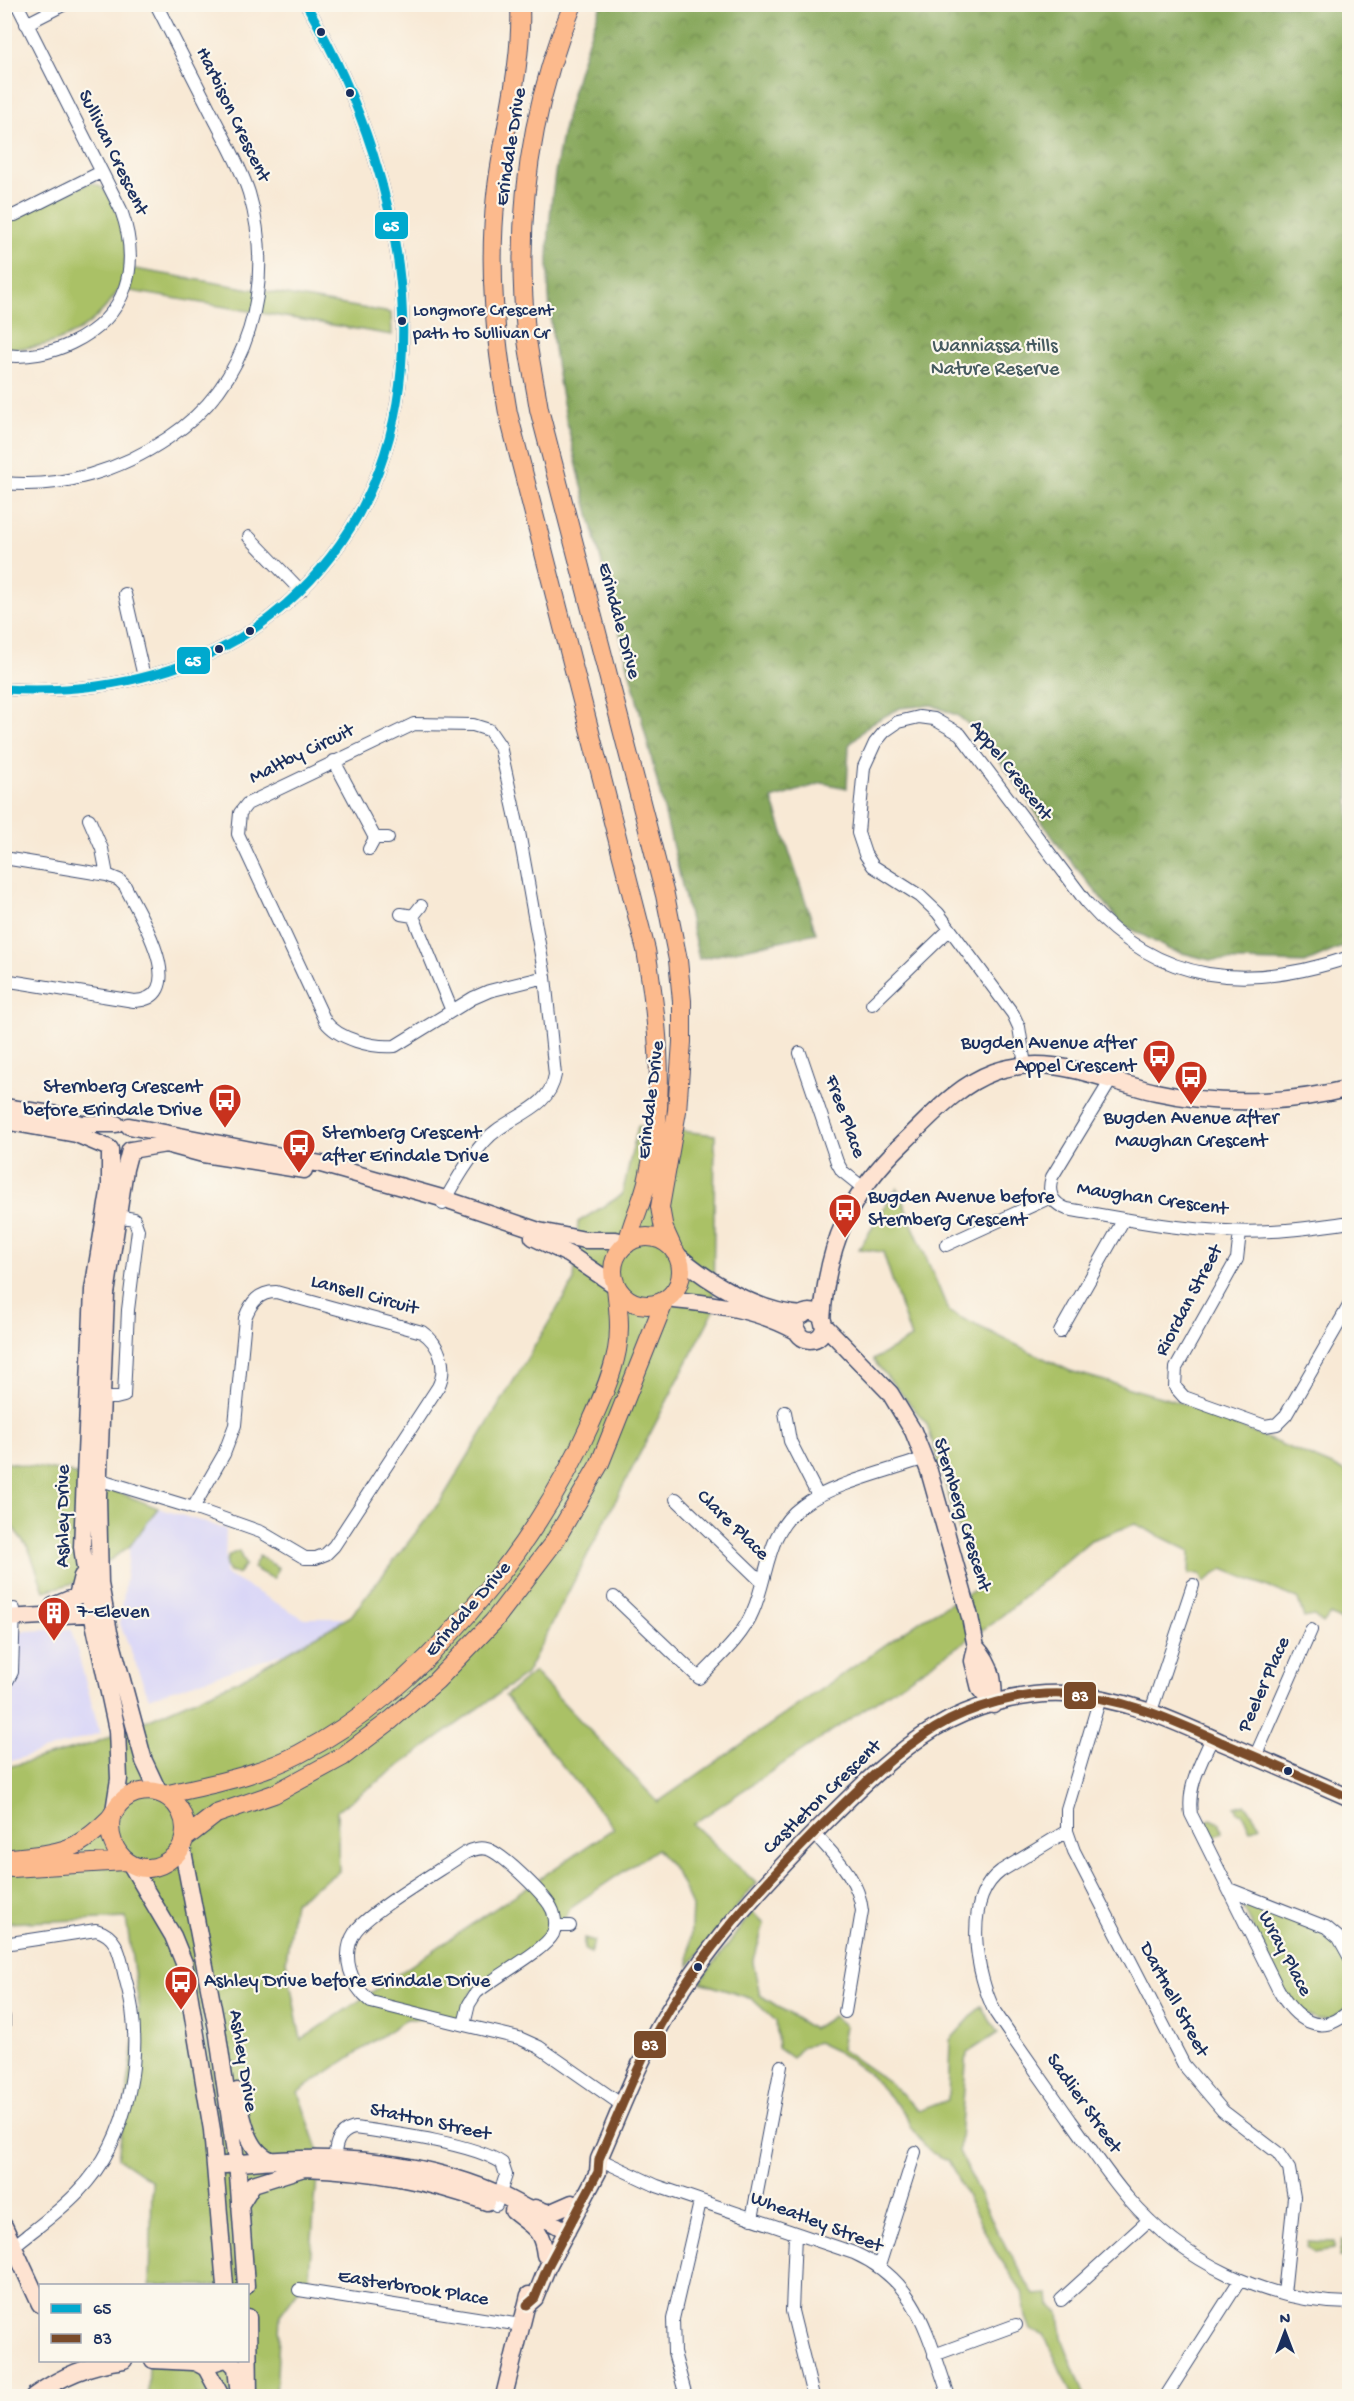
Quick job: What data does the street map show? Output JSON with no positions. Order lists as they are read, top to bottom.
{
  "streets": {
    "main road": ["Erindale Drive"],
    "street": [
      "Harbison Crescent",
      "Sullivan Crescent",
      "Maltby Circuit",
      "Appel Crescent",
      "Free Place",
      "Maughan Crescent",
      "Lansell Circuit",
      "Riordan Street",
      "Sternberg Crescent",
      "Ashley Drive",
      "Clare Place",
      "Peeler Place",
      "Castleton Crescent",
      "Wray Place",
      "Dartnell Street",
      "Sadlier Street",
      "Statton Street",
      "Wheatley Street",
      "Easterbrook Place"
    ]
  },
  "crossings": [
    ["Erindale Drive", "Ashley Drive"],
    ["Maughan Crescent", "Riordan Street"],
    ["Lansell Circuit", "Ashley Drive"],
    ["Sternberg Crescent", "Castleton Crescent"],
    ["Peeler Place", "Castleton Crescent"],
    ["Castleton Crescent", "Wray Place"],
    ["Castleton Crescent", "Dartnell Street"],
    ["Castleton Crescent", "Wheatley Street"],
    ["Castleton Crescent", "Easterbrook Place"],
    ["Dartnell Street", "Sadlier Street"]
  ],
  "parks": ["Wanniassa Hills Nature Reserve"],
  "places": {
    "other": ["Longmore Crescent path to Sullivan Cr"],
    "bus stop": [
      "Bugden Avenue after Appel Crescent",
      "Bugden Avenue after Maughan Crescent",
      "Sternberg Crescent before Erindale Drive",
      "Sternberg Crescent after Erindale Drive",
      "Bugden Avenue before Sternberg Crescent",
      "Ashley Drive before Erindale Drive"
    ],
    "building": ["7-Eleven"]
  },
  "lines": ["transit line 65", "transit line 83"],
  "legend": ["65", "83"],
  "north": "top"
}
